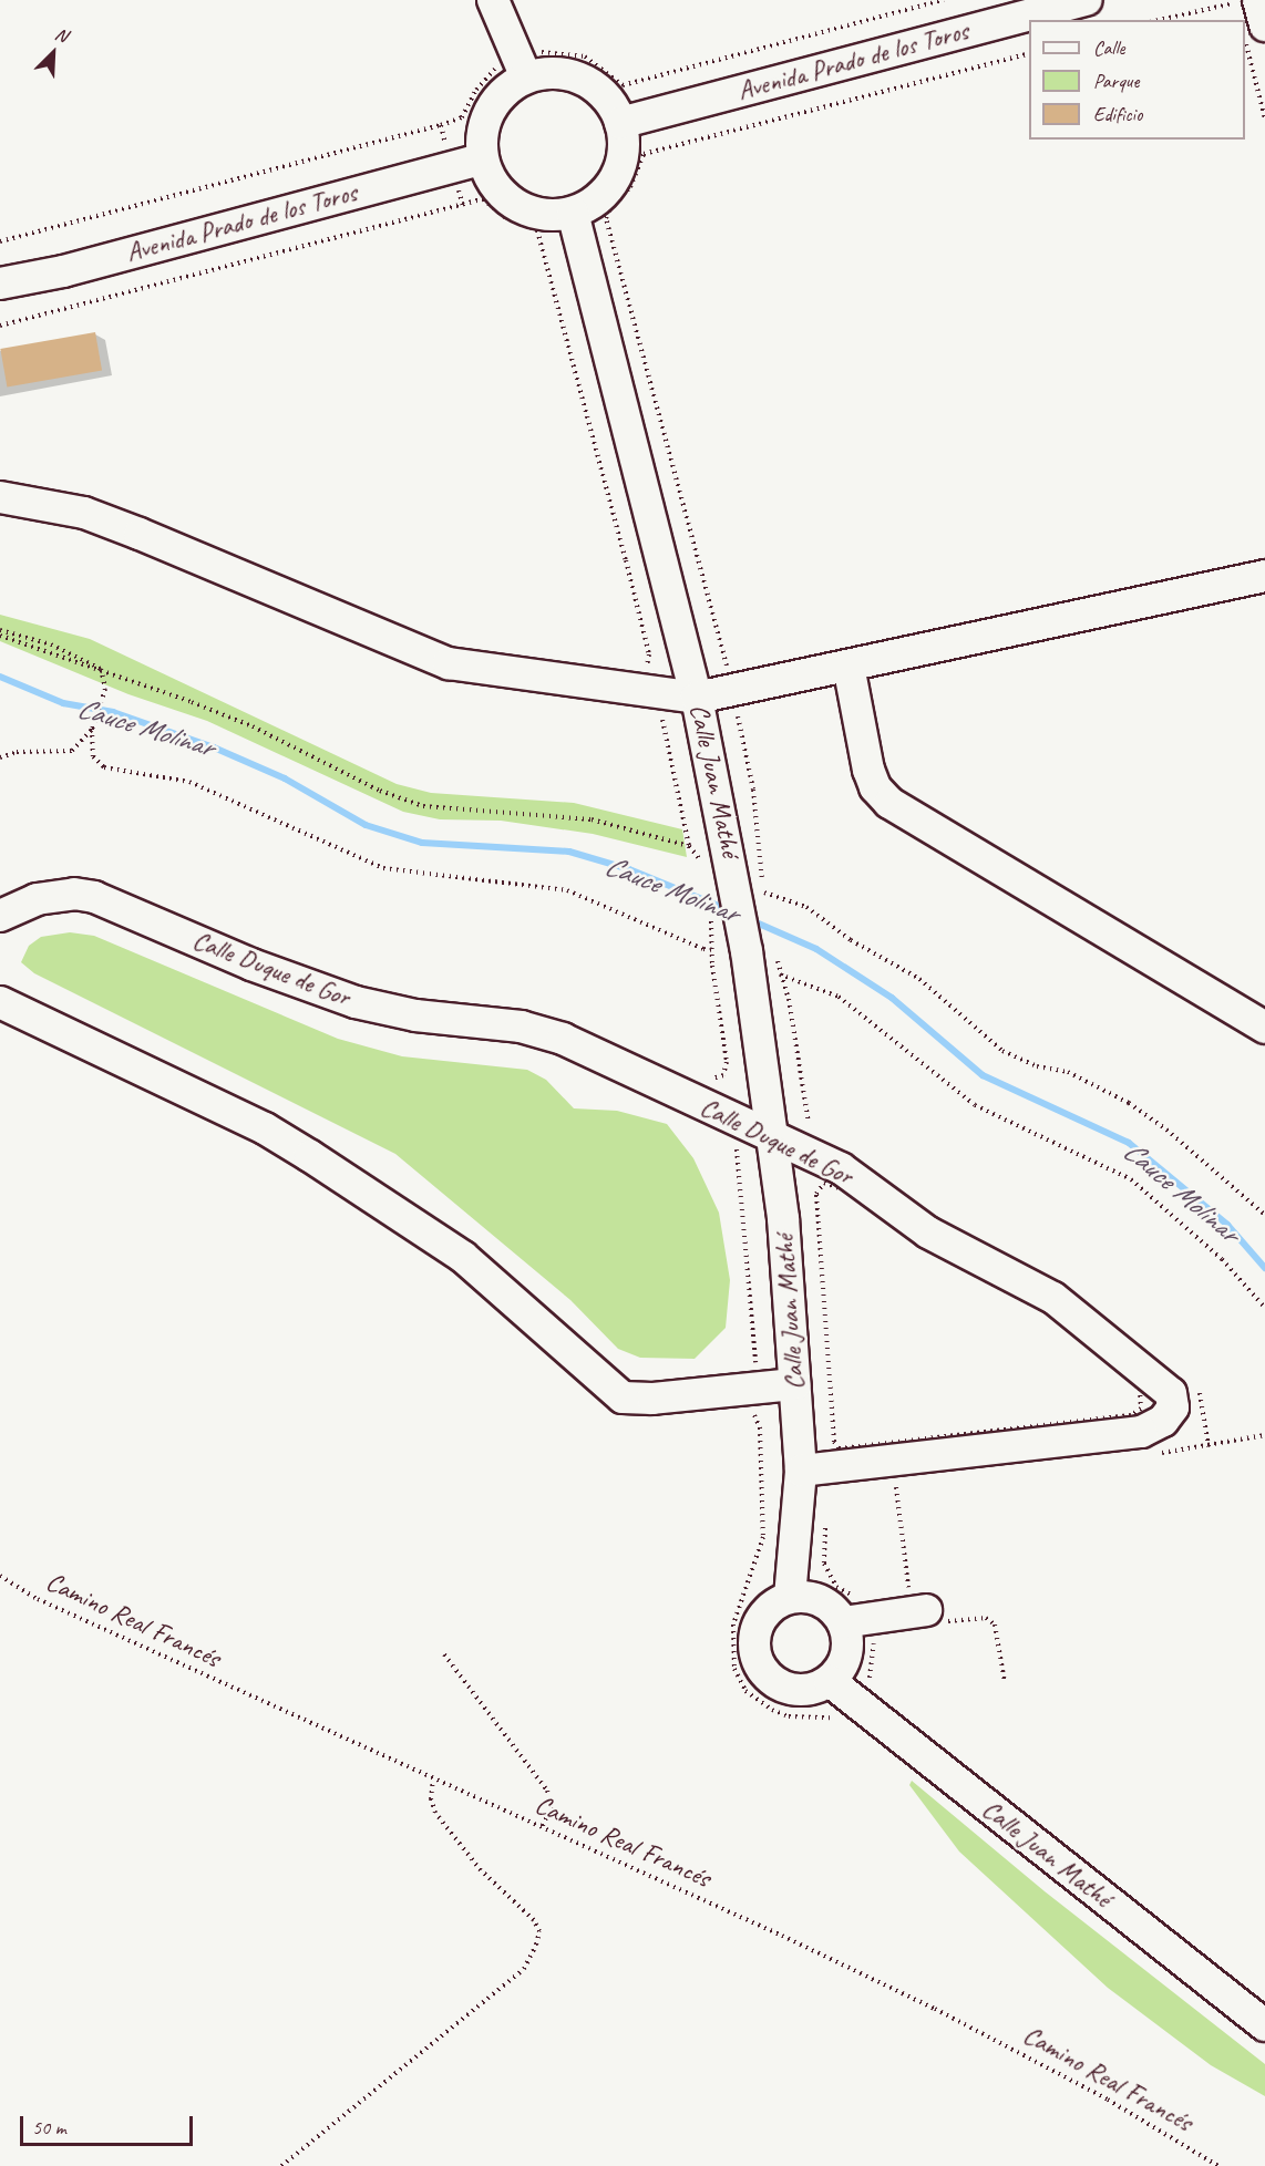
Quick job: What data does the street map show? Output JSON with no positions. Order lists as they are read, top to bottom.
{
  "streets": {
    "street": ["Avenida Prado de los Toros", "Calle Juan Mathé", "Calle Duque de Gor"],
    "path": ["Camino Real Francés"]
  },
  "crossings": [
    ["Avenida Prado de los Toros", "Calle Juan Mathé"],
    ["Calle Juan Mathé", "Calle Duque de Gor"]
  ],
  "water": ["Cauce Molinar"],
  "legend": ["Calle", "Parque", "Edificio"],
  "scale_bar": "50 m",
  "north": "top right"
}
